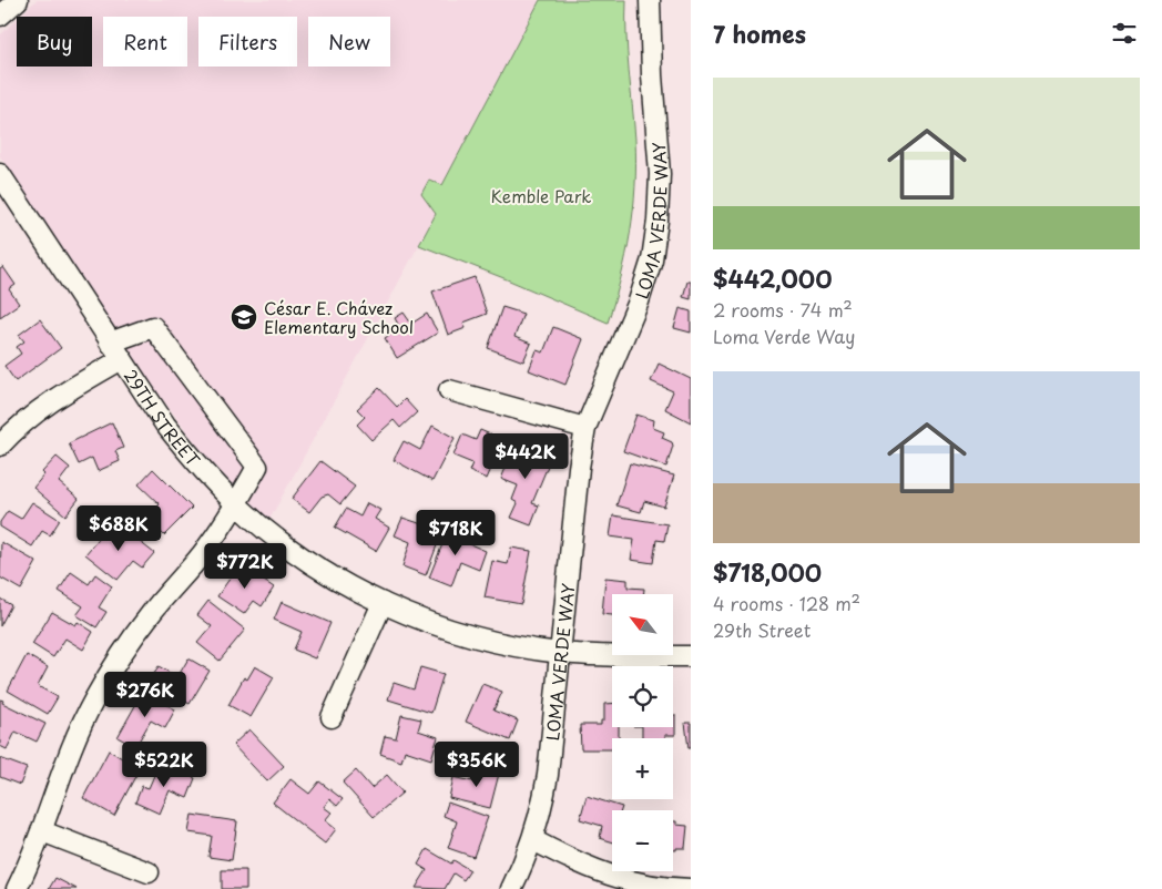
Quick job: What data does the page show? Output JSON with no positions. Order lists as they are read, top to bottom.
{
  "streets": {
    "street": ["LOMA VERDE WAY", "29TH STREET"]
  },
  "crossings": [
    ["LOMA VERDE WAY", "29TH STREET"]
  ],
  "parks": ["Kemble Park"],
  "places": {
    "school or university": ["César E. Chávez Elementary School"]
  },
  "north": "top left",
  "page": {
    "heading": "7 homes",
    "chip": [
      "Buy",
      "Rent",
      "Filters",
      "New"
    ],
    "list": [
      {
        "name": "$442,000",
        "note": "2 rooms · 74 m² · Loma Verde Way"
      },
      {
        "name": "$718,000",
        "note": "4 rooms · 128 m² · 29th Street"
      }
    ],
    "price": [
      "$442K",
      "$688K",
      "$718K",
      "$772K",
      "$276K",
      "$522K",
      "$356K"
    ],
    "map_buttons": ["+", "−"]
  }
}
